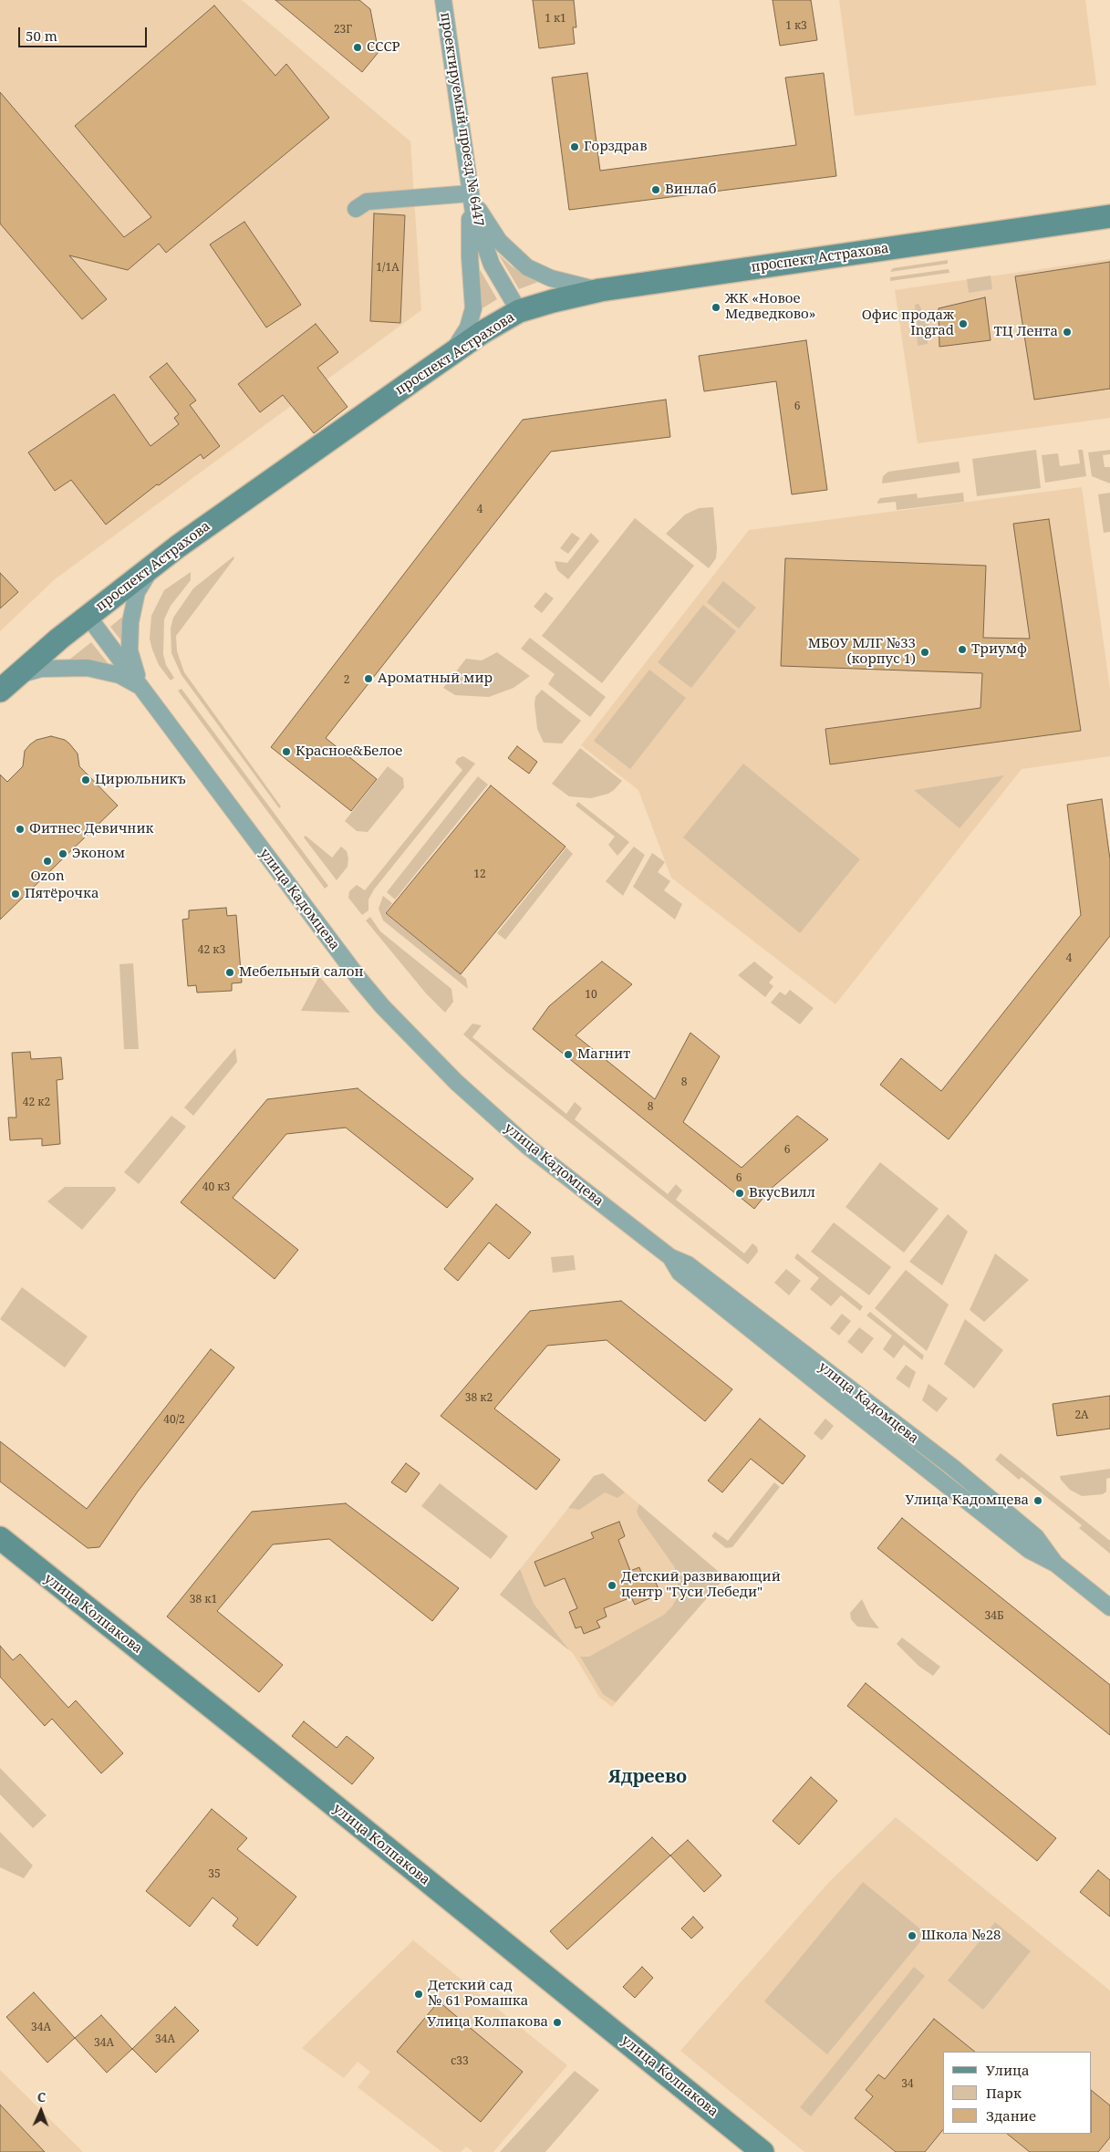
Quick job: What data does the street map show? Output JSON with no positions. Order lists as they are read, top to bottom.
{
  "streets": {
    "street": [
      "проектируемый проезд № 6447",
      "проспект Астрахова",
      "улица Кадомцева",
      "улица Колпакова"
    ]
  },
  "crossings": [
    ["проектируемый проезд № 6447", "проспект Астрахова"],
    ["проспект Астрахова", "улица Кадомцева"]
  ],
  "districts": ["Ядреево"],
  "places": [
    "СССР",
    "Горздрав",
    "Винлаб",
    "ЖК «Новое Медведково»",
    "Офис продаж Ingrad",
    "ТЦ Лента",
    "Триумф",
    "МБОУ МЛГ №33 (корпус 1)",
    "Ароматный мир",
    "Красное&Белое",
    "Цирюльникъ",
    "Фитнес Девичник",
    "Эконом",
    "Ozon",
    "Пятёрочка",
    "Мебельный салон",
    "Магнит",
    "ВкусВилл",
    "Улица Кадомцева",
    "Детский развивающий центр \"Гуси Лебеди\"",
    "Школа №28",
    "Детский сад № 61 Ромашка",
    "Улица Колпакова"
  ],
  "house_numbers": [
    "1 к1",
    "1 к3",
    "23Г",
    "1/1А",
    "6",
    "4",
    "2",
    "12",
    "42 к3",
    "4",
    "10",
    "8",
    "42 к2",
    "8",
    "6",
    "6",
    "40 к3",
    "38 к2",
    "2А",
    "40/2",
    "38 к1",
    "34Б",
    "35",
    "34А",
    "34А",
    "34А",
    "с33",
    "34"
  ],
  "legend": ["Улица", "Парк", "Здание"],
  "scale_bar": "50 m",
  "north": "top"
}
